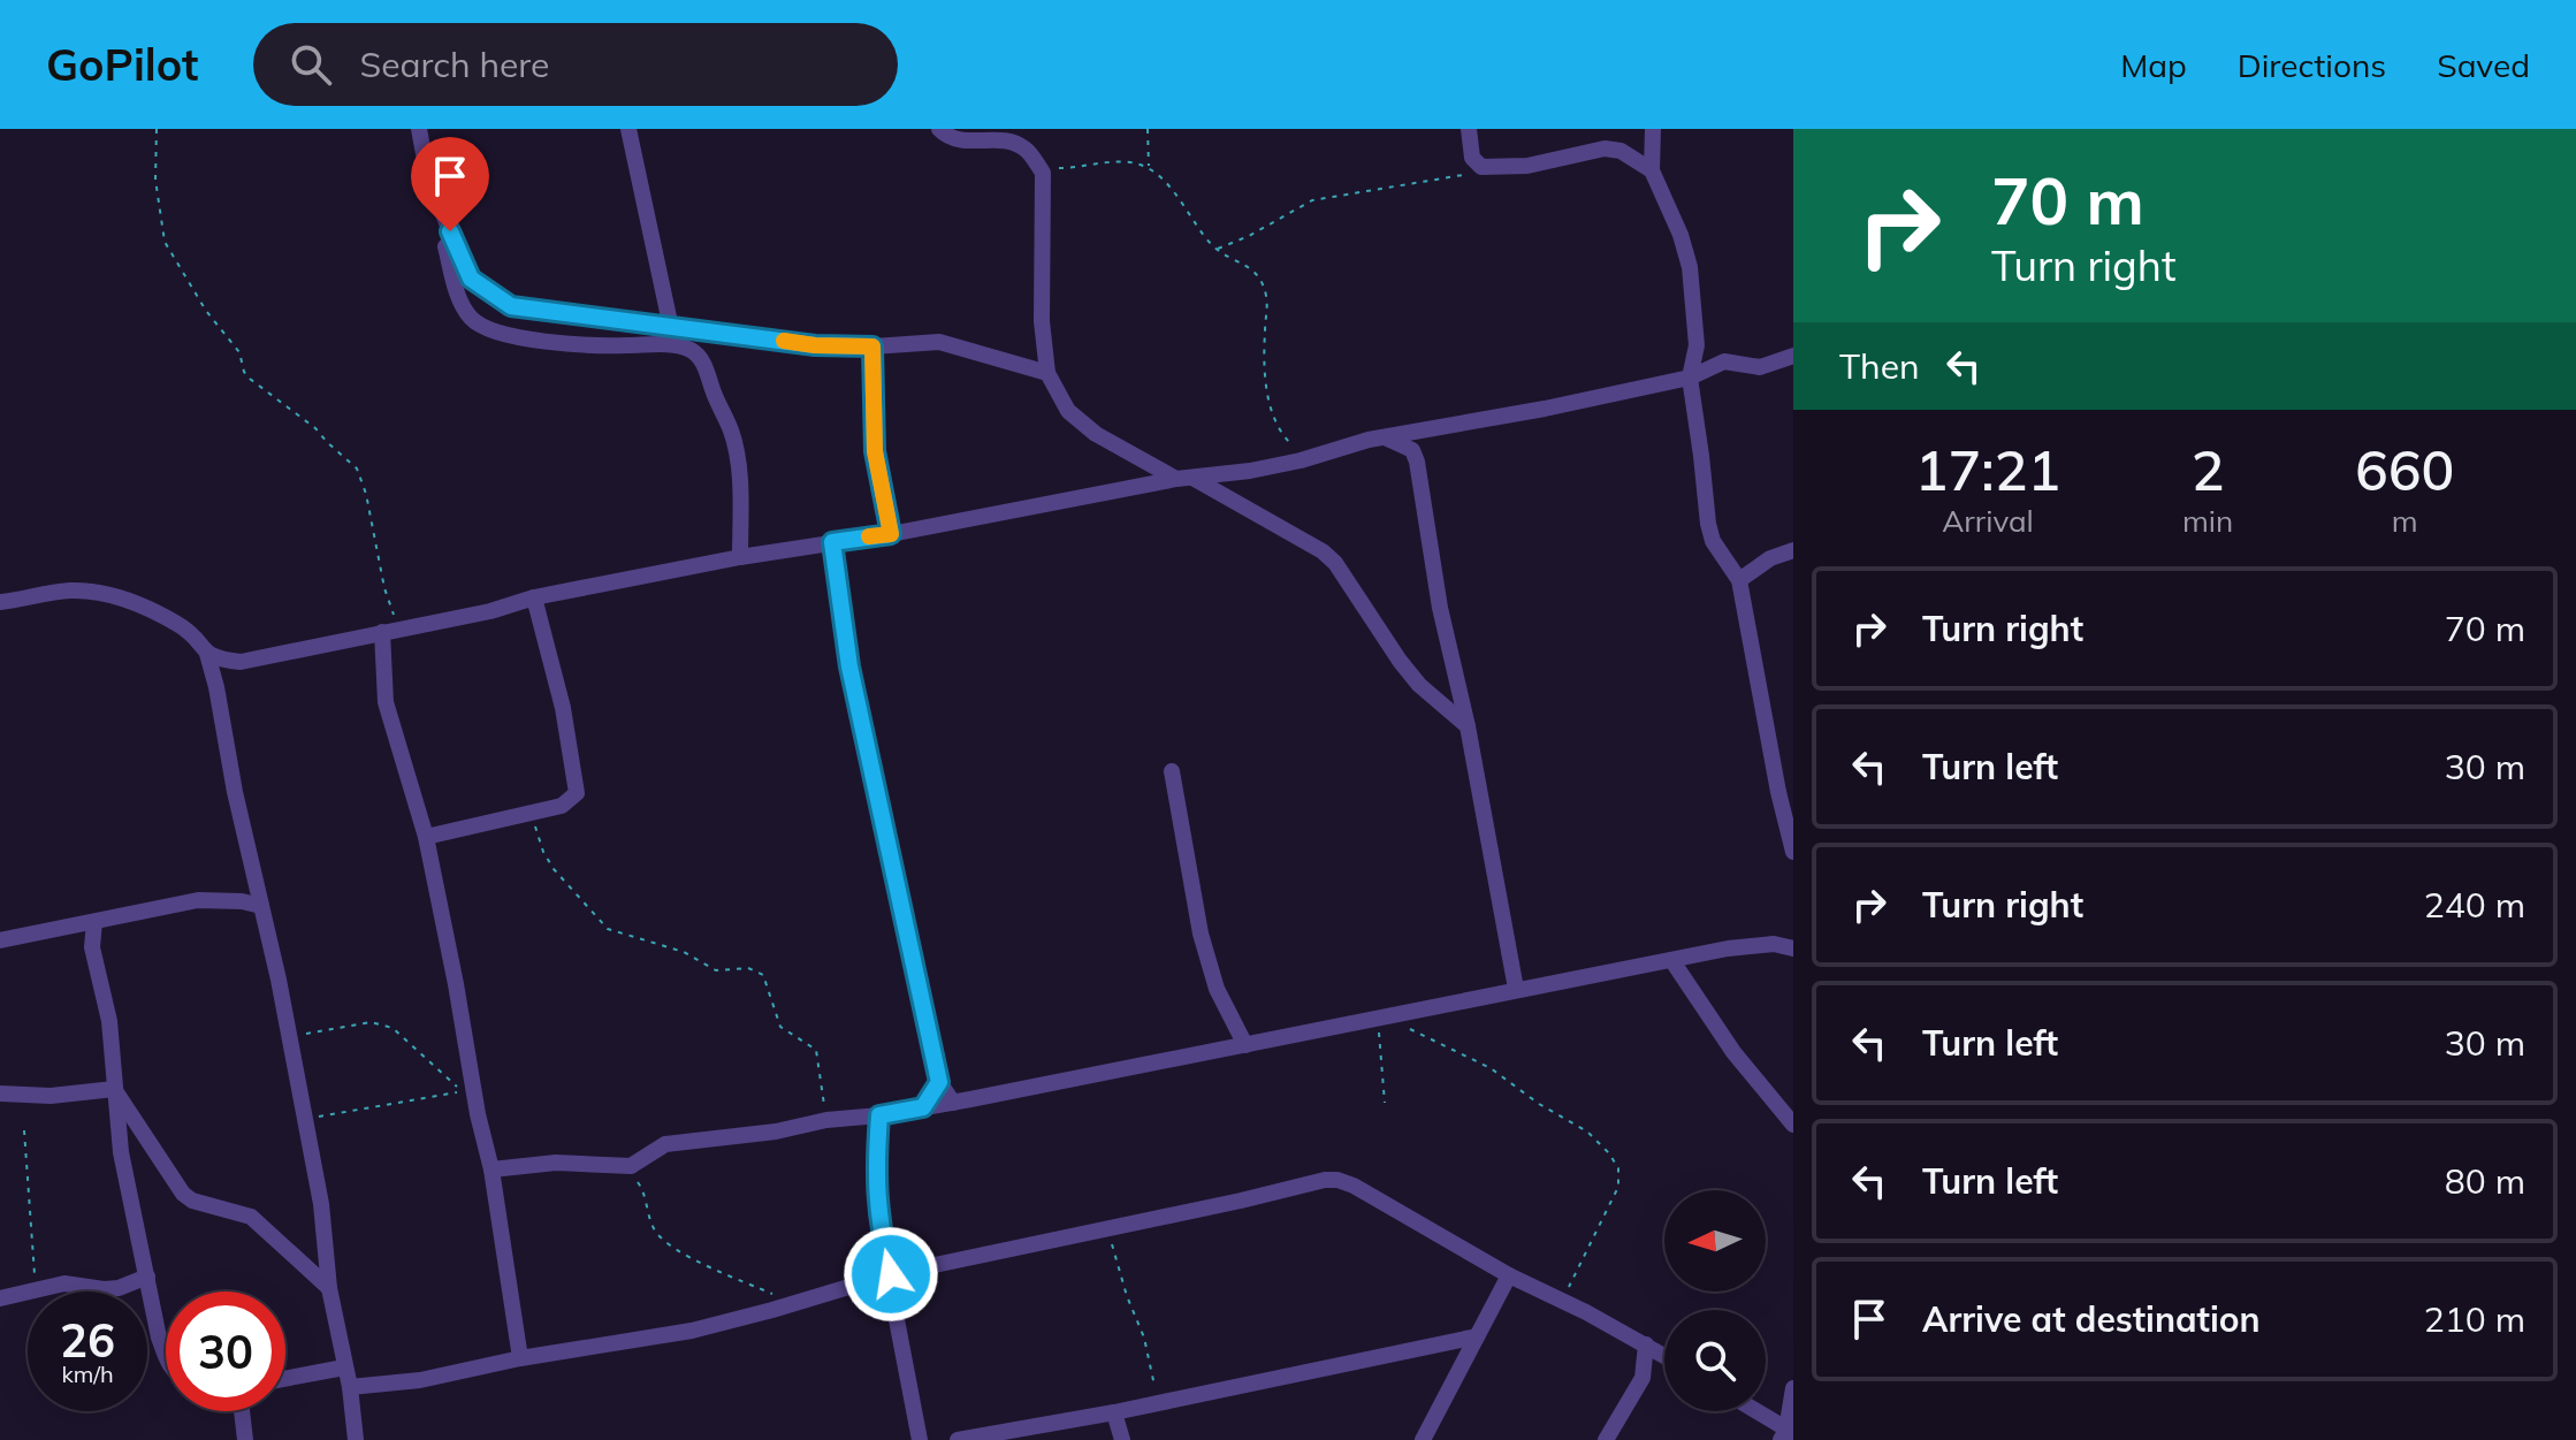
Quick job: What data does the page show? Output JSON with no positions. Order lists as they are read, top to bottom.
{
  "north": "left",
  "page": {
    "header": "GoPilot",
    "search": "Search here",
    "nav": ["Map", "Directions", "Saved"],
    "turn": ["70 m", "Turn right"],
    "then": "Then",
    "eta": [
      "17:21",
      "Arrival",
      "2",
      "min",
      "660",
      "m"
    ],
    "list": [
      {
        "name": "Turn right",
        "value": "70 m"
      },
      {
        "name": "Turn left",
        "value": "30 m"
      },
      {
        "name": "Turn right",
        "value": "240 m"
      },
      {
        "name": "Turn left",
        "value": "30 m"
      },
      {
        "name": "Turn left",
        "value": "80 m"
      },
      {
        "name": "Arrive at destination",
        "value": "210 m"
      }
    ],
    "speed": "26 km/h",
    "limit": "30"
  }
}
